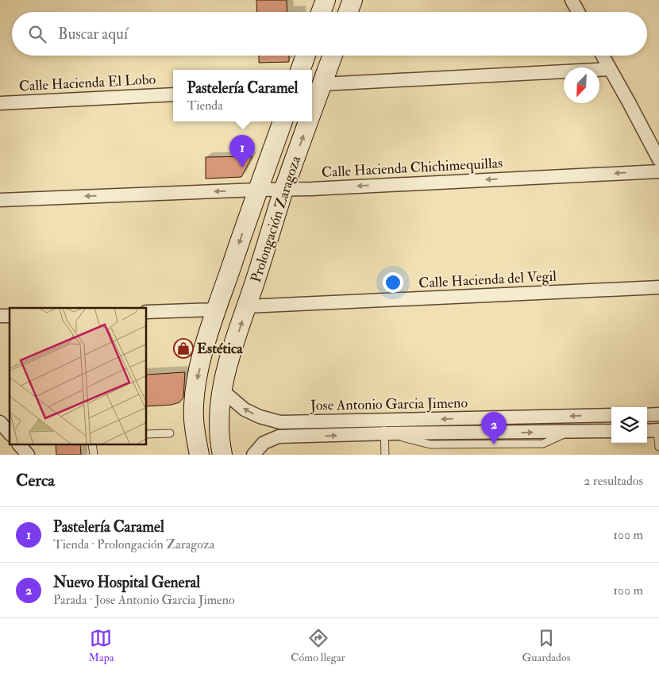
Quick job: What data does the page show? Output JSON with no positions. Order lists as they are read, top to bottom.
{
  "streets": {
    "main road": ["Prolongación Zaragoza"],
    "street": [
      "Calle Hacienda El Lobo",
      "Calle Hacienda Chichimequillas",
      "Calle Hacienda del Vegil",
      "Jose Antonio Garcia Jimeno"
    ]
  },
  "crossings": [
    ["Calle Hacienda Chichimequillas", "Prolongación Zaragoza"],
    ["Prolongación Zaragoza", "Calle Hacienda del Vegil"],
    ["Prolongación Zaragoza", "Jose Antonio Garcia Jimeno"]
  ],
  "places": {
    "shop": ["Estética"]
  },
  "north": "bottom left",
  "page": {
    "search": "Buscar aquí",
    "popup": ["Pastelería Caramel", "Tienda"],
    "pins": ["1", "2"],
    "heading": ["Cerca", "2 resultados"],
    "list": [
      {
        "mark": "1",
        "name": "Pastelería Caramel",
        "note": "Tienda · Prolongación Zaragoza",
        "value": "100 m"
      },
      {
        "mark": "2",
        "name": "Nuevo Hospital General",
        "note": "Parada · Jose Antonio Garcia Jimeno",
        "value": "100 m"
      }
    ],
    "nav": ["Mapa", "Cómo llegar", "Guardados"]
  }
}
